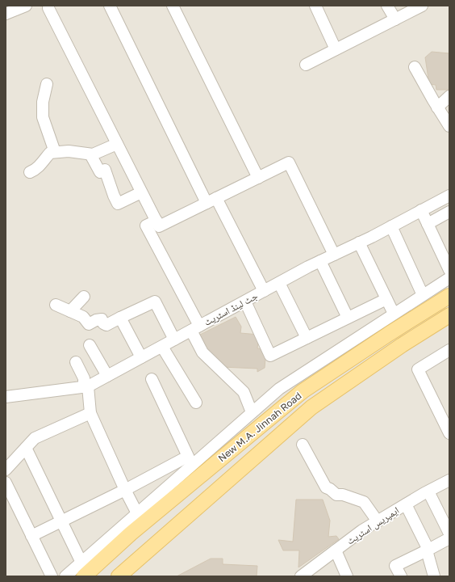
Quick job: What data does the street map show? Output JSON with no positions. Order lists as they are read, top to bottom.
{
  "streets": {
    "main road": ["New M.A. Jinnah Road"],
    "street": ["جٹ لینڈ اسٹریٹ", "ایمپریس اسٹریٹ"]
  }
}
